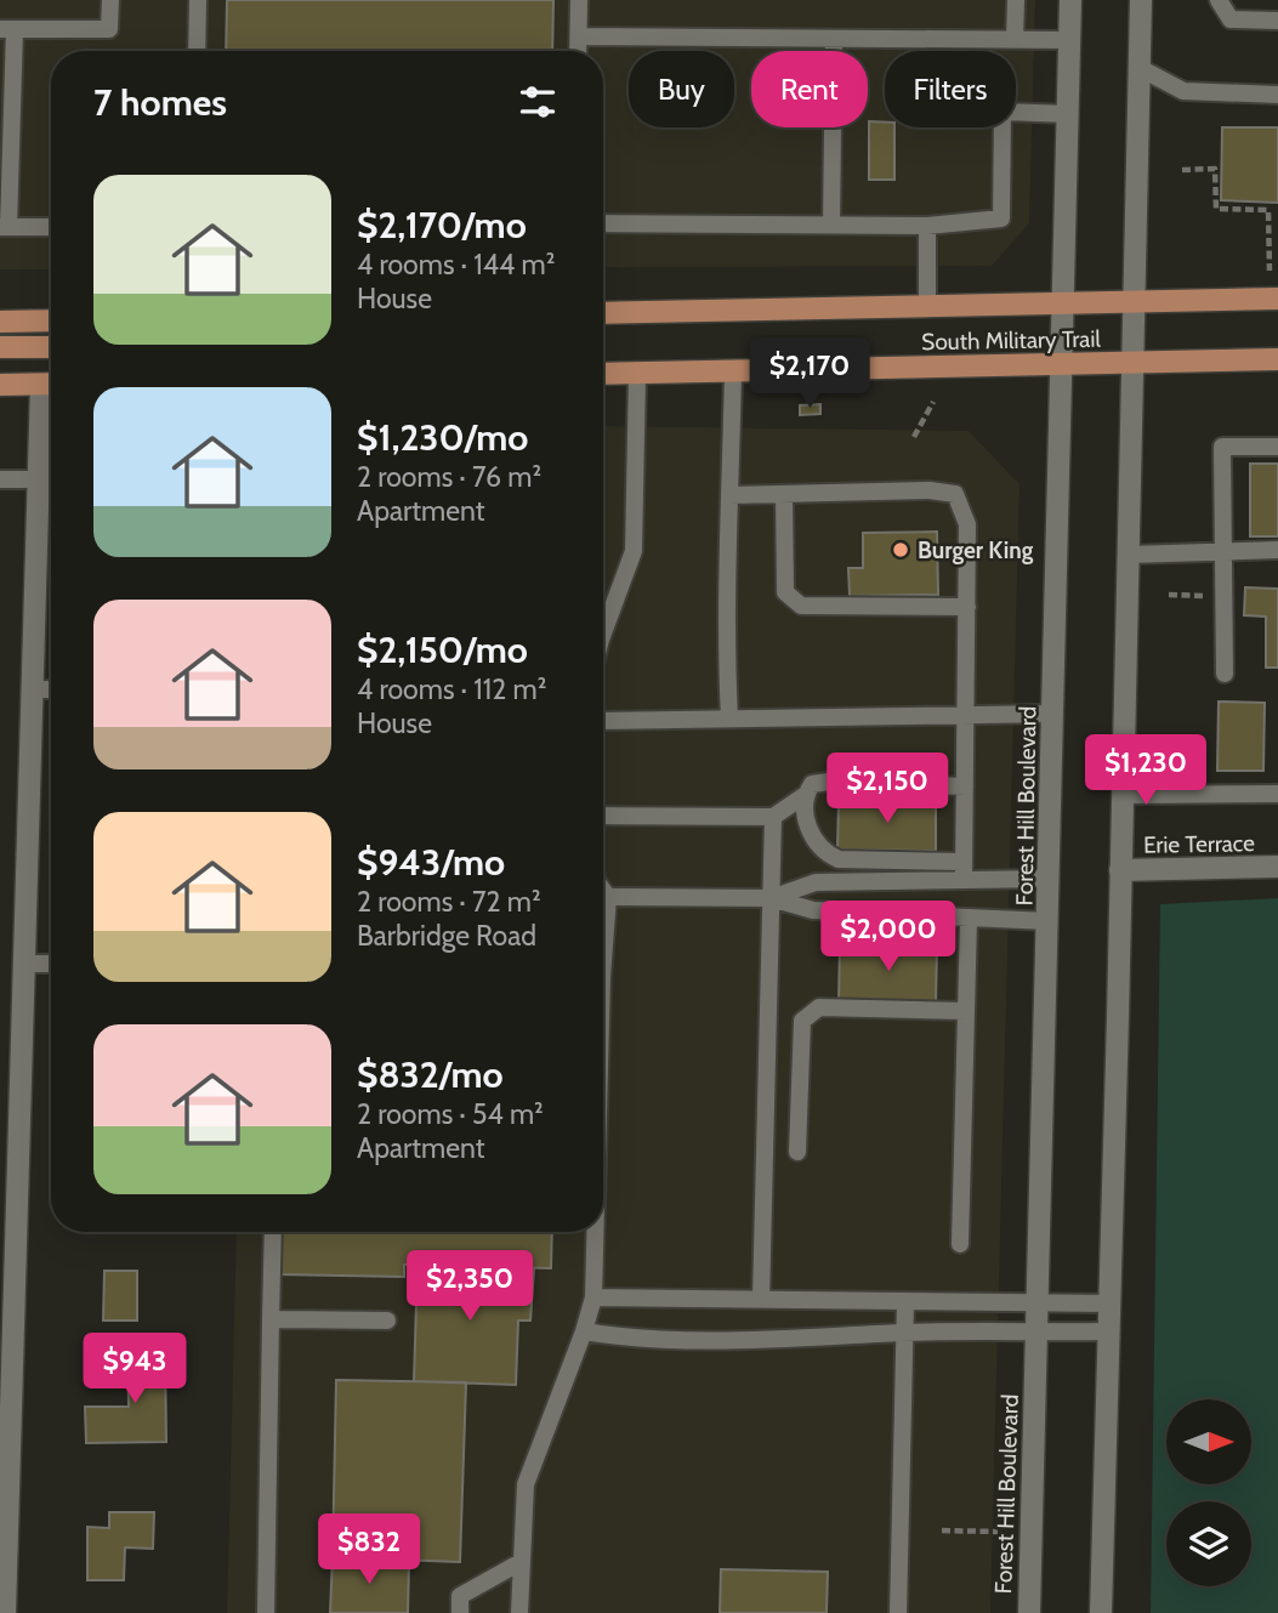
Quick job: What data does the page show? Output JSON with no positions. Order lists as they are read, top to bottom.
{
  "streets": {
    "main road": ["South Military Trail", "Forest Hill Boulevard", "Erie Terrace"]
  },
  "crossings": [
    ["South Military Trail", "Forest Hill Boulevard"]
  ],
  "places": ["Burger King"],
  "north": "right",
  "page": {
    "chip": ["Buy", "Rent", "Filters"],
    "heading": "7 homes",
    "list": [
      {
        "name": "$2,170/mo",
        "note": "4 rooms · 144 m² · House"
      },
      {
        "name": "$1,230/mo",
        "note": "2 rooms · 76 m² · Apartment"
      },
      {
        "name": "$2,150/mo",
        "note": "4 rooms · 112 m² · House"
      },
      {
        "name": "$943/mo",
        "note": "2 rooms · 72 m² · Barbridge Road"
      },
      {
        "name": "$832/mo",
        "note": "2 rooms · 54 m² · Apartment"
      }
    ],
    "price": [
      "$2,170",
      "$1,230",
      "$2,150",
      "$2,000",
      "$2,350",
      "$943",
      "$832"
    ]
  }
}
